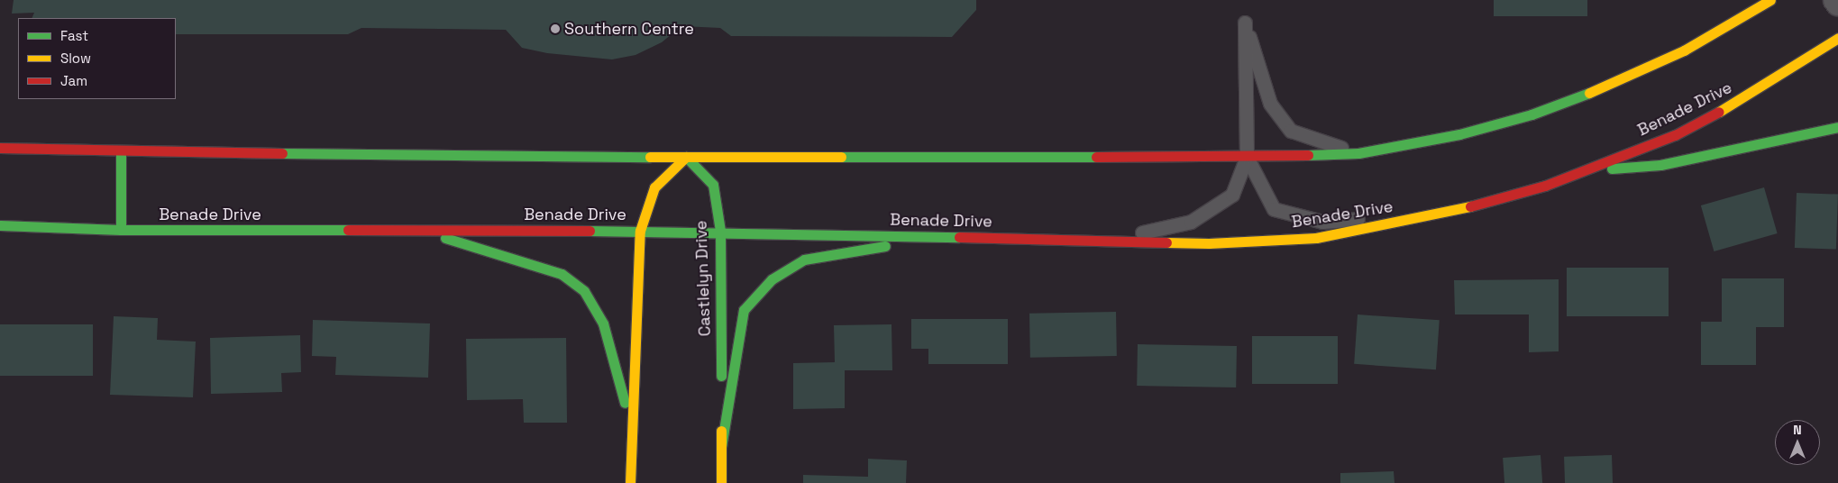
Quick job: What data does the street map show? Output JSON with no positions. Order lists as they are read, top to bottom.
{
  "streets": {
    "street": ["Benade Drive", "Castlelyn Drive"]
  },
  "crossings": [
    ["Benade Drive", "Castlelyn Drive"]
  ],
  "places": ["Southern Centre"],
  "legend": ["Fast", "Slow", "Jam"],
  "north": "top"
}
